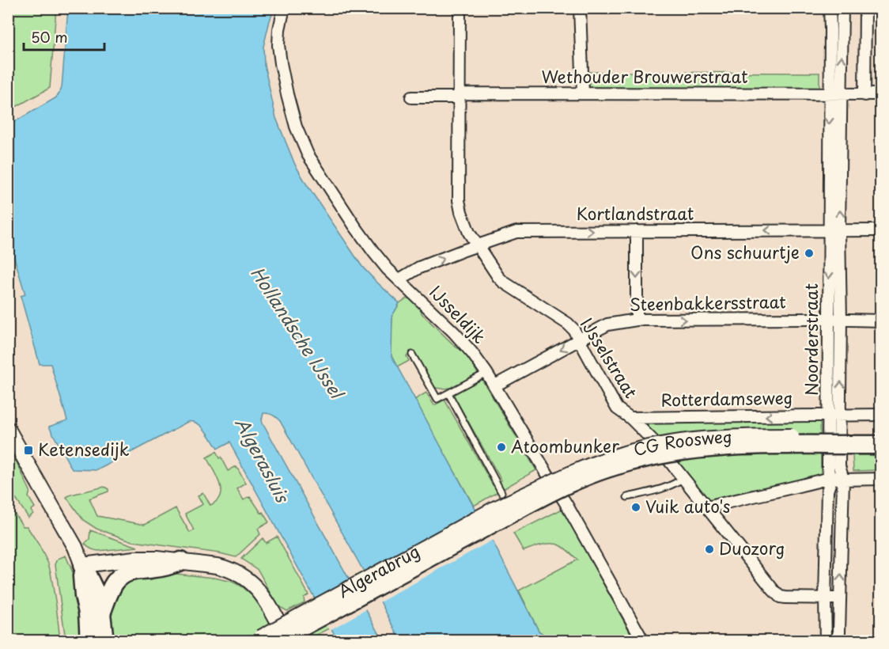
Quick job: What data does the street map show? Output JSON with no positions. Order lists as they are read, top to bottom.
{
  "streets": {
    "main road": ["CG Roosweg", "Algerabrug"],
    "street": [
      "Wethouder Brouwerstraat",
      "Kortlandstraat",
      "Steenbakkersstraat",
      "IJsseldijk",
      "Noorderstraat",
      "IJsselstraat",
      "Rotterdamseweg"
    ]
  },
  "crossings": [
    ["Wethouder Brouwerstraat", "Noorderstraat"],
    ["Wethouder Brouwerstraat", "IJsselstraat"],
    ["Kortlandstraat", "IJsseldijk"],
    ["Kortlandstraat", "Noorderstraat"],
    ["Kortlandstraat", "IJsselstraat"],
    ["Steenbakkersstraat", "IJsseldijk"],
    ["Steenbakkersstraat", "Noorderstraat"],
    ["Steenbakkersstraat", "IJsselstraat"],
    ["Noorderstraat", "IJsselstraat"],
    ["Noorderstraat", "Rotterdamseweg"],
    ["IJsselstraat", "Rotterdamseweg"],
    ["CG Roosweg", "Algerabrug"]
  ],
  "water": ["Hollandsche IJssel", "Algerasluis"],
  "places": {
    "other": [
      "Ons schuurtje",
      "Atoombunker",
      "Vuik auto's",
      "Duozorg"
    ],
    "transit": ["Ketensedijk"]
  },
  "scale_bar": "50 m"
}
